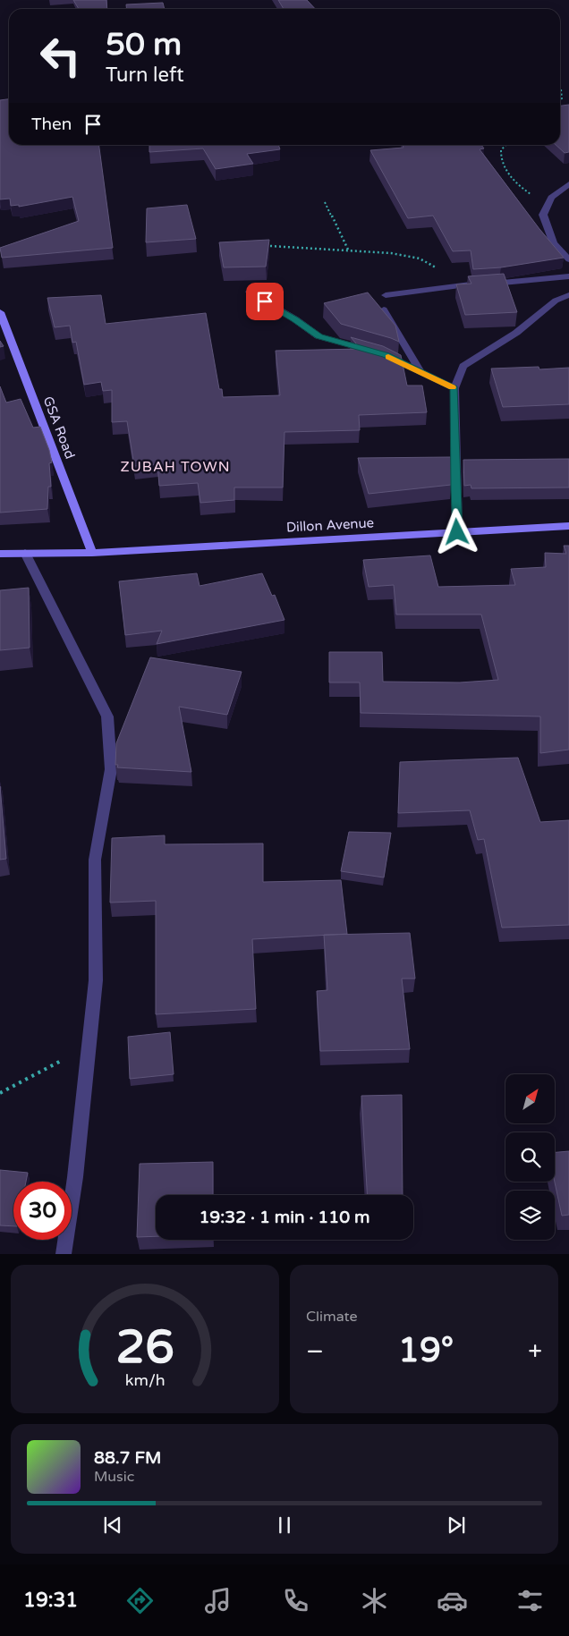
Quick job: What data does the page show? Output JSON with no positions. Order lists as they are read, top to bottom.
{
  "streets": {
    "street": ["GSA Road", "Dillon Avenue"]
  },
  "crossings": [
    ["GSA Road", "Dillon Avenue"]
  ],
  "districts": ["ZUBAH TOWN"],
  "north": "top right",
  "page": {
    "turn": ["50 m", "Turn left"],
    "then": "Then",
    "limit": "30",
    "trip": "19:32 · 1 min · 110 m",
    "tile": "Climate",
    "heat": ["−", "19°", "+"],
    "song": ["88.7 FM", "Music"],
    "tabs": "19:31",
    "gauge": ["26", "km/h"]
  }
}
